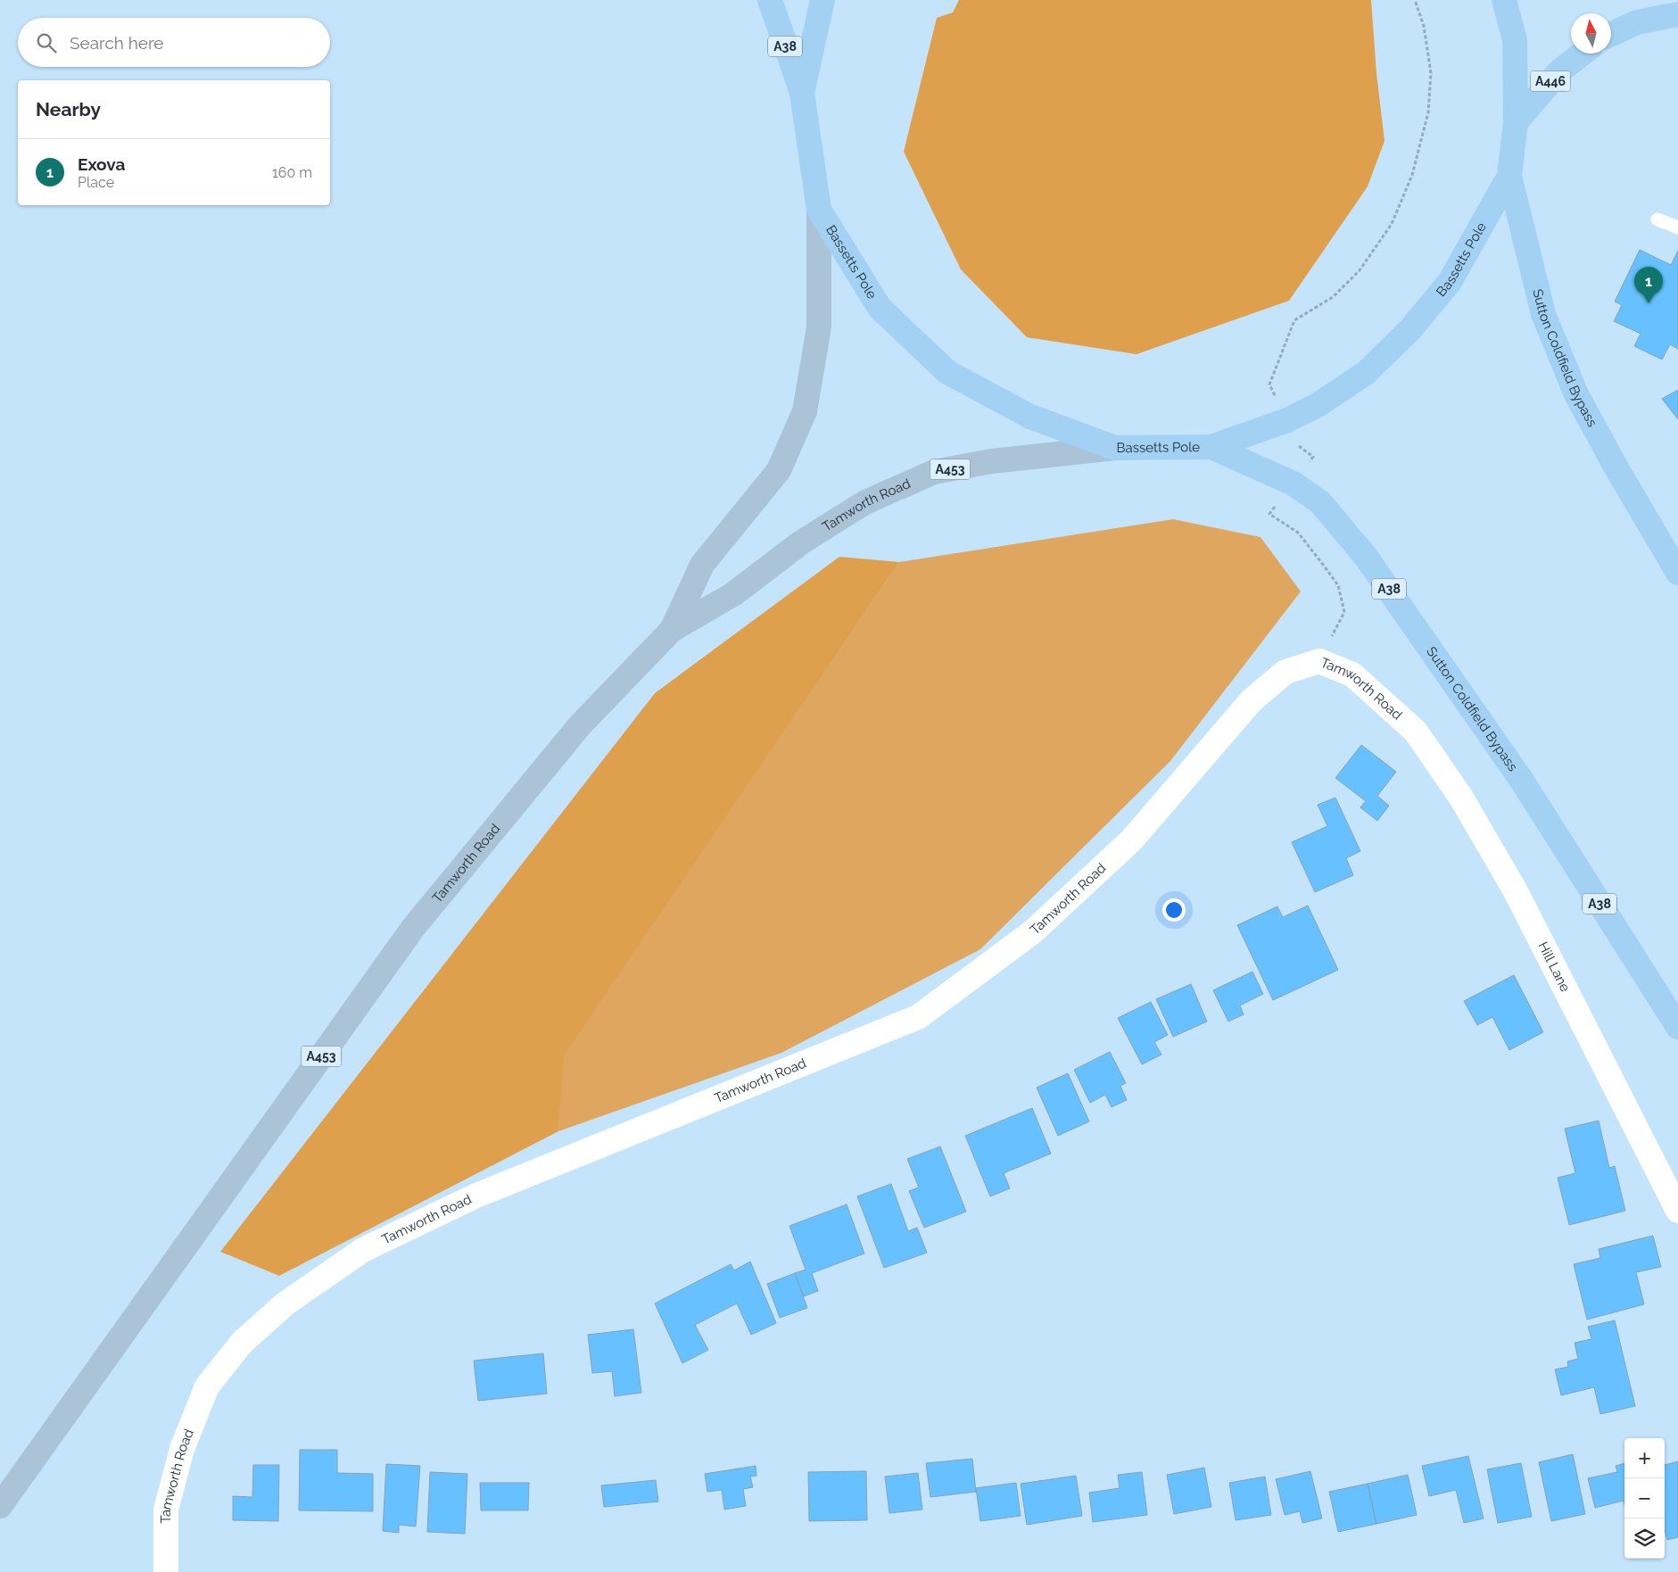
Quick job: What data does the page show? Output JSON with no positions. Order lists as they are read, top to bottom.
{
  "streets": {
    "highway": [
      "A38",
      "A446",
      "Bassetts Pole",
      "Sutton Coldfield Bypass"
    ],
    "main road": ["A453", "Tamworth Road"],
    "street": ["Hill Lane"]
  },
  "crossings": [
    ["A38", "Bassetts Pole"],
    ["A446", "Bassetts Pole"],
    ["Bassetts Pole", "Sutton Coldfield Bypass"],
    ["Bassetts Pole", "Tamworth Road"],
    ["Tamworth Road", "Hill Lane"]
  ],
  "north": "top",
  "page": {
    "search": "Search here",
    "heading": "Nearby",
    "list": [
      {
        "mark": "1",
        "name": "Exova",
        "note": "Place",
        "value": "160 m"
      }
    ],
    "pins": "1",
    "map_buttons": ["+", "−"]
  }
}
